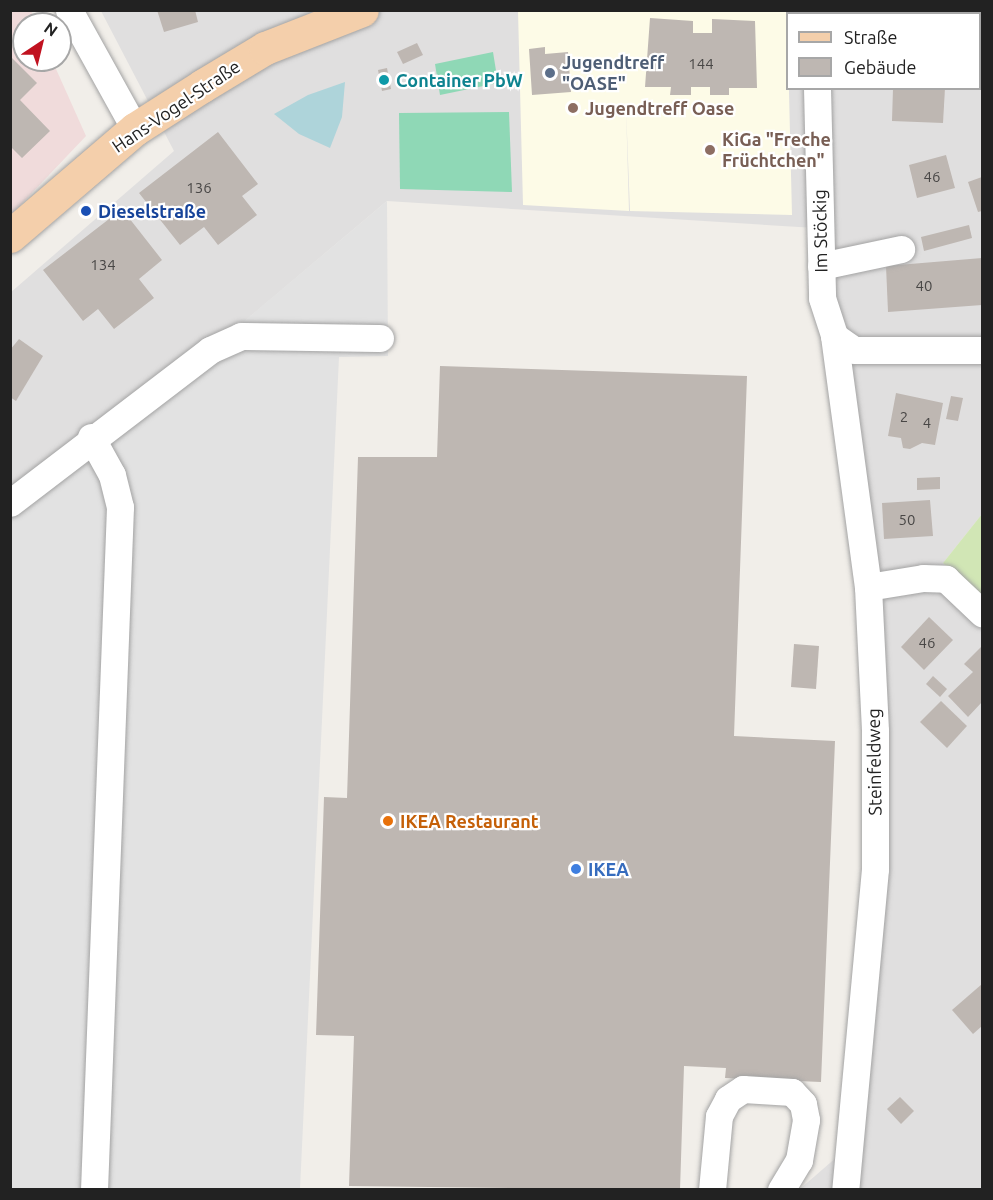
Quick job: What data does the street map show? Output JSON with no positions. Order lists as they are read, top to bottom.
{
  "streets": {
    "main road": ["Hans-Vogel-Straße"],
    "street": ["Im Stöckig", "Steinfeldweg"]
  },
  "crossings": [
    ["Im Stöckig", "Steinfeldweg"]
  ],
  "places": [
    "Jugendtreff \"OASE\"",
    "Container PbW",
    "Jugendtreff Oase",
    "KiGa \"Freche Früchtchen\"",
    "Dieselstraße",
    "IKEA Restaurant",
    "IKEA"
  ],
  "house_numbers": [
    "144",
    "46",
    "136",
    "134",
    "40",
    "2",
    "4",
    "50",
    "46"
  ],
  "legend": ["Straße", "Gebäude"],
  "north": "top right"
}
